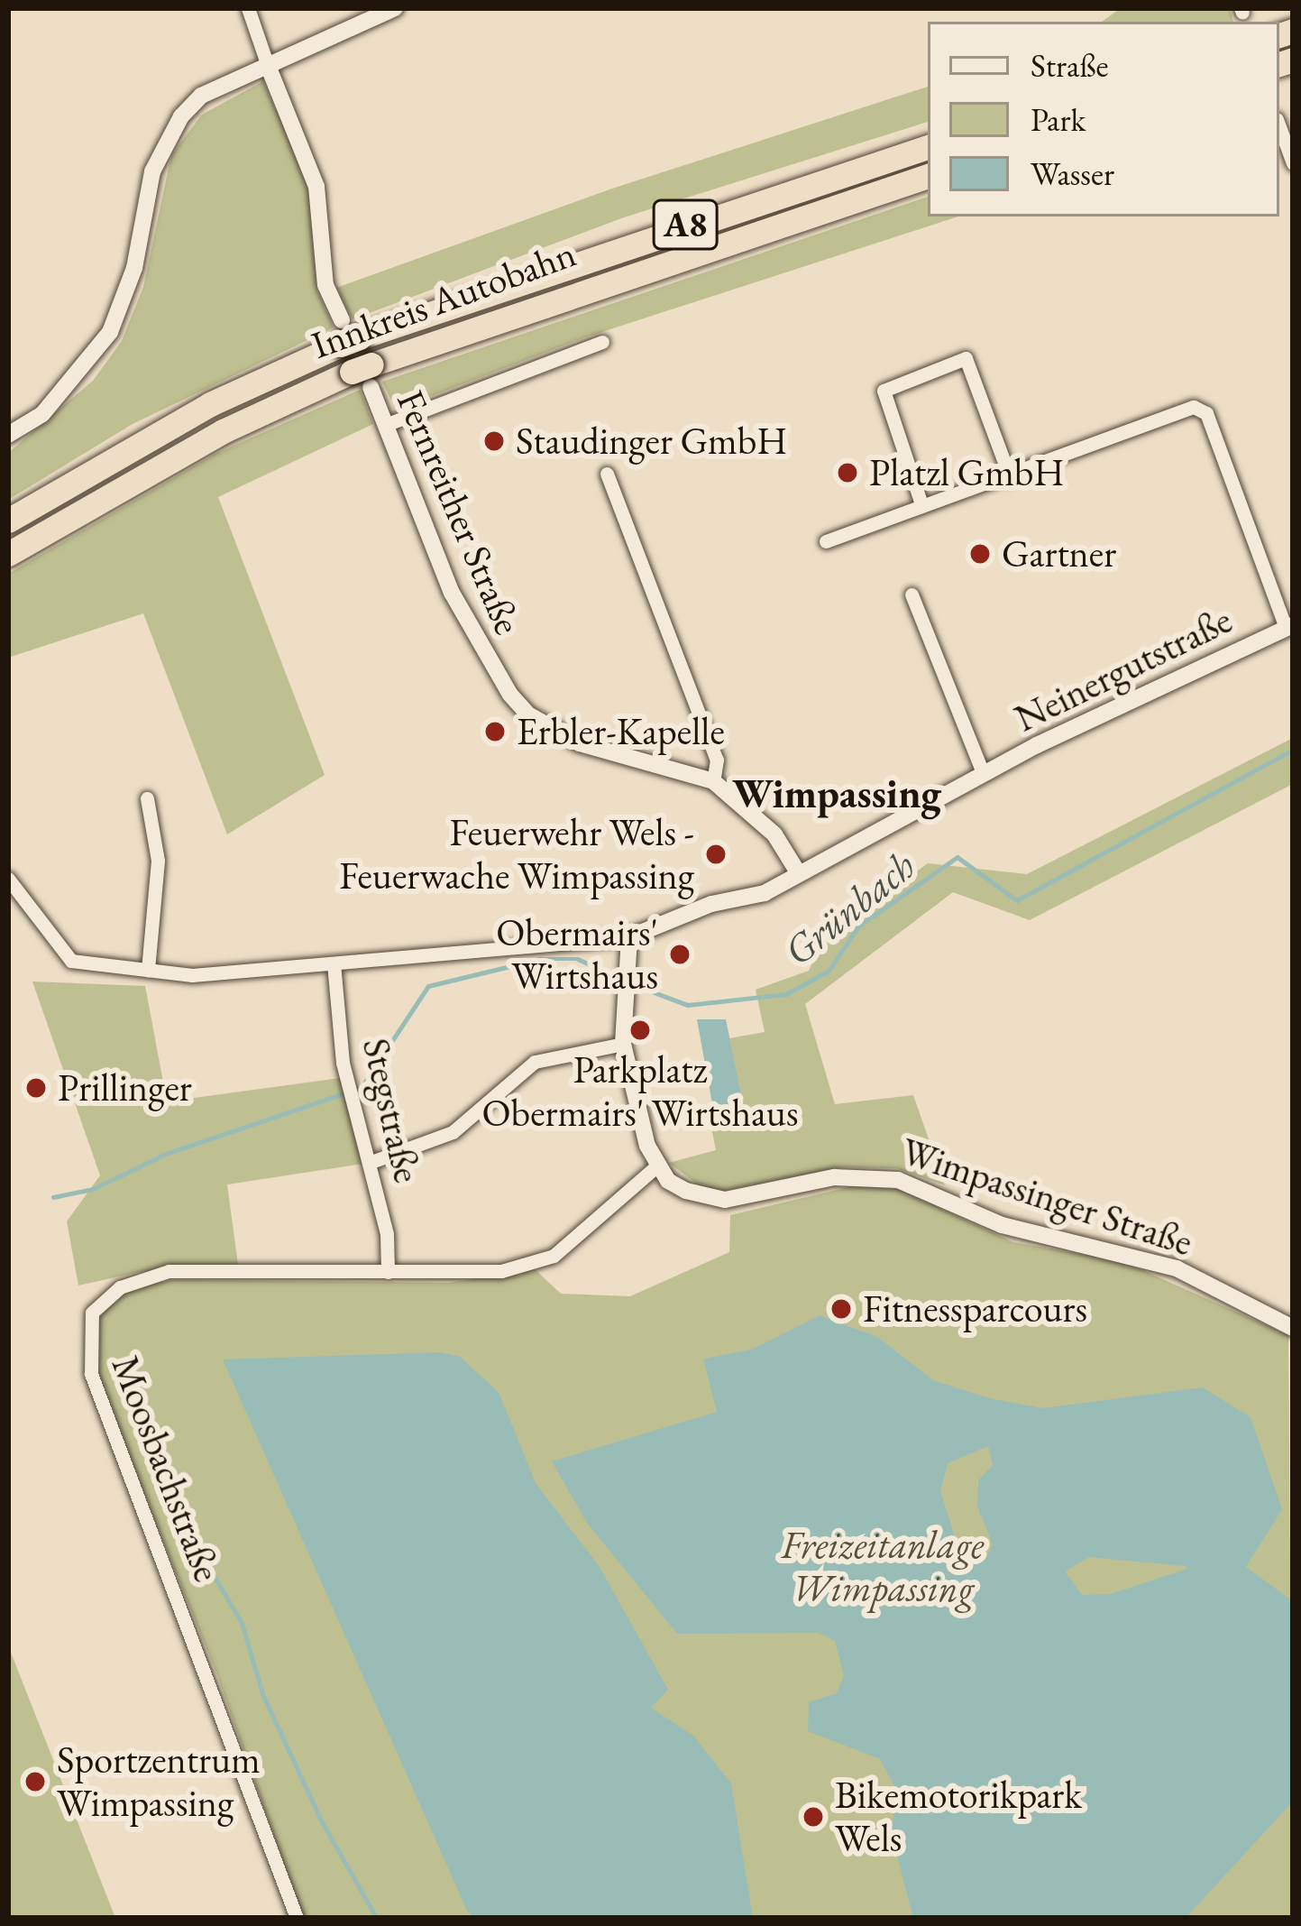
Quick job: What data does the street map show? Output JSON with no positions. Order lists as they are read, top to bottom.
{
  "streets": {
    "highway": ["A8", "Innkreis Autobahn"],
    "street": [
      "Fernreither Straße",
      "Neinergutstraße",
      "Stegstraße",
      "Wimpassinger Straße",
      "Moosbachstraße"
    ]
  },
  "crossings": [
    ["Innkreis Autobahn", "Fernreither Straße"],
    ["Fernreither Straße", "Neinergutstraße"],
    ["Stegstraße", "Moosbachstraße"],
    ["Wimpassinger Straße", "Moosbachstraße"]
  ],
  "districts": ["Wimpassing"],
  "water": ["Grünbach"],
  "parks": ["Freizeitanlage Wimpassing"],
  "places": [
    "Staudinger GmbH",
    "Platzl GmbH",
    "Gartner",
    "Erbler-Kapelle",
    "Feuerwehr Wels - Feuerwache Wimpassing",
    "Obermairs' Wirtshaus",
    "Parkplatz Obermairs' Wirtshaus",
    "Prillinger",
    "Fitnessparcours",
    "Sportzentrum Wimpassing",
    "Bikemotorikpark Wels"
  ],
  "legend": ["Straße", "Park", "Wasser"]
}
